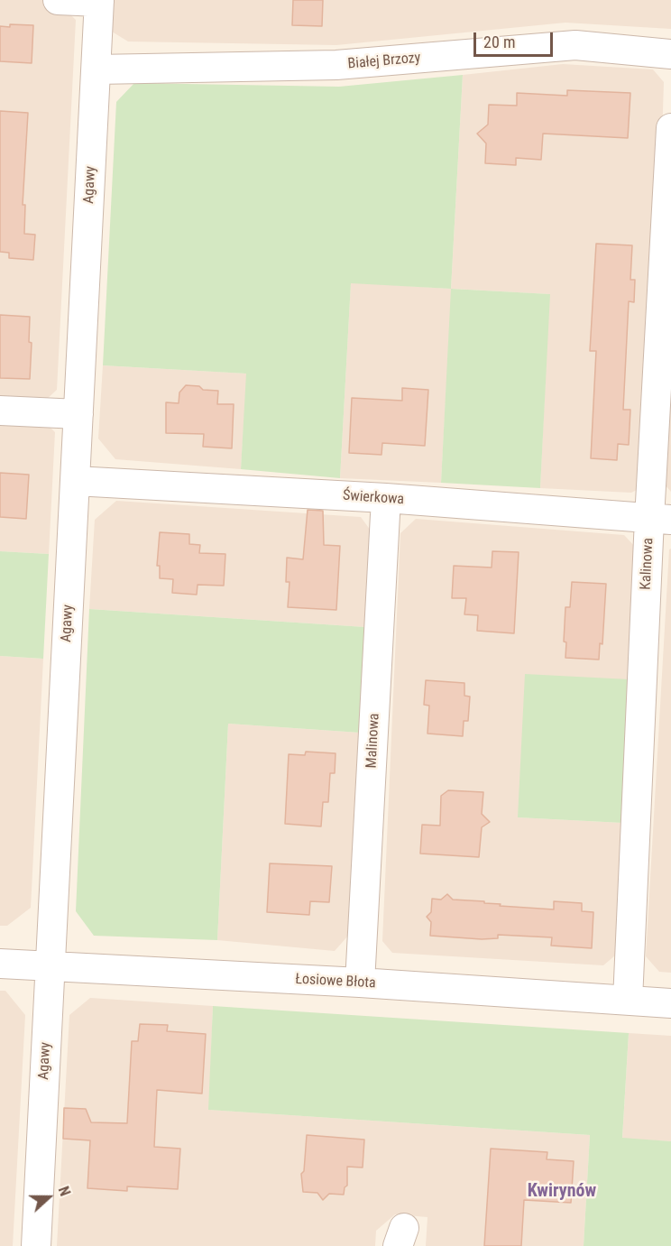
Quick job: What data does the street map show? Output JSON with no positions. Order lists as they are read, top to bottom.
{
  "streets": {
    "street": [
      "Białej Brzozy",
      "Agawy",
      "Świerkowa",
      "Kalinowa",
      "Malinowa",
      "Łosiowe Błota"
    ]
  },
  "crossings": [
    ["Białej Brzozy", "Agawy"],
    ["Agawy", "Świerkowa"],
    ["Agawy", "Łosiowe Błota"],
    ["Świerkowa", "Kalinowa"],
    ["Świerkowa", "Malinowa"],
    ["Kalinowa", "Łosiowe Błota"],
    ["Malinowa", "Łosiowe Błota"]
  ],
  "districts": ["Kwirynów"],
  "scale_bar": "20 m",
  "north": "right"
}
